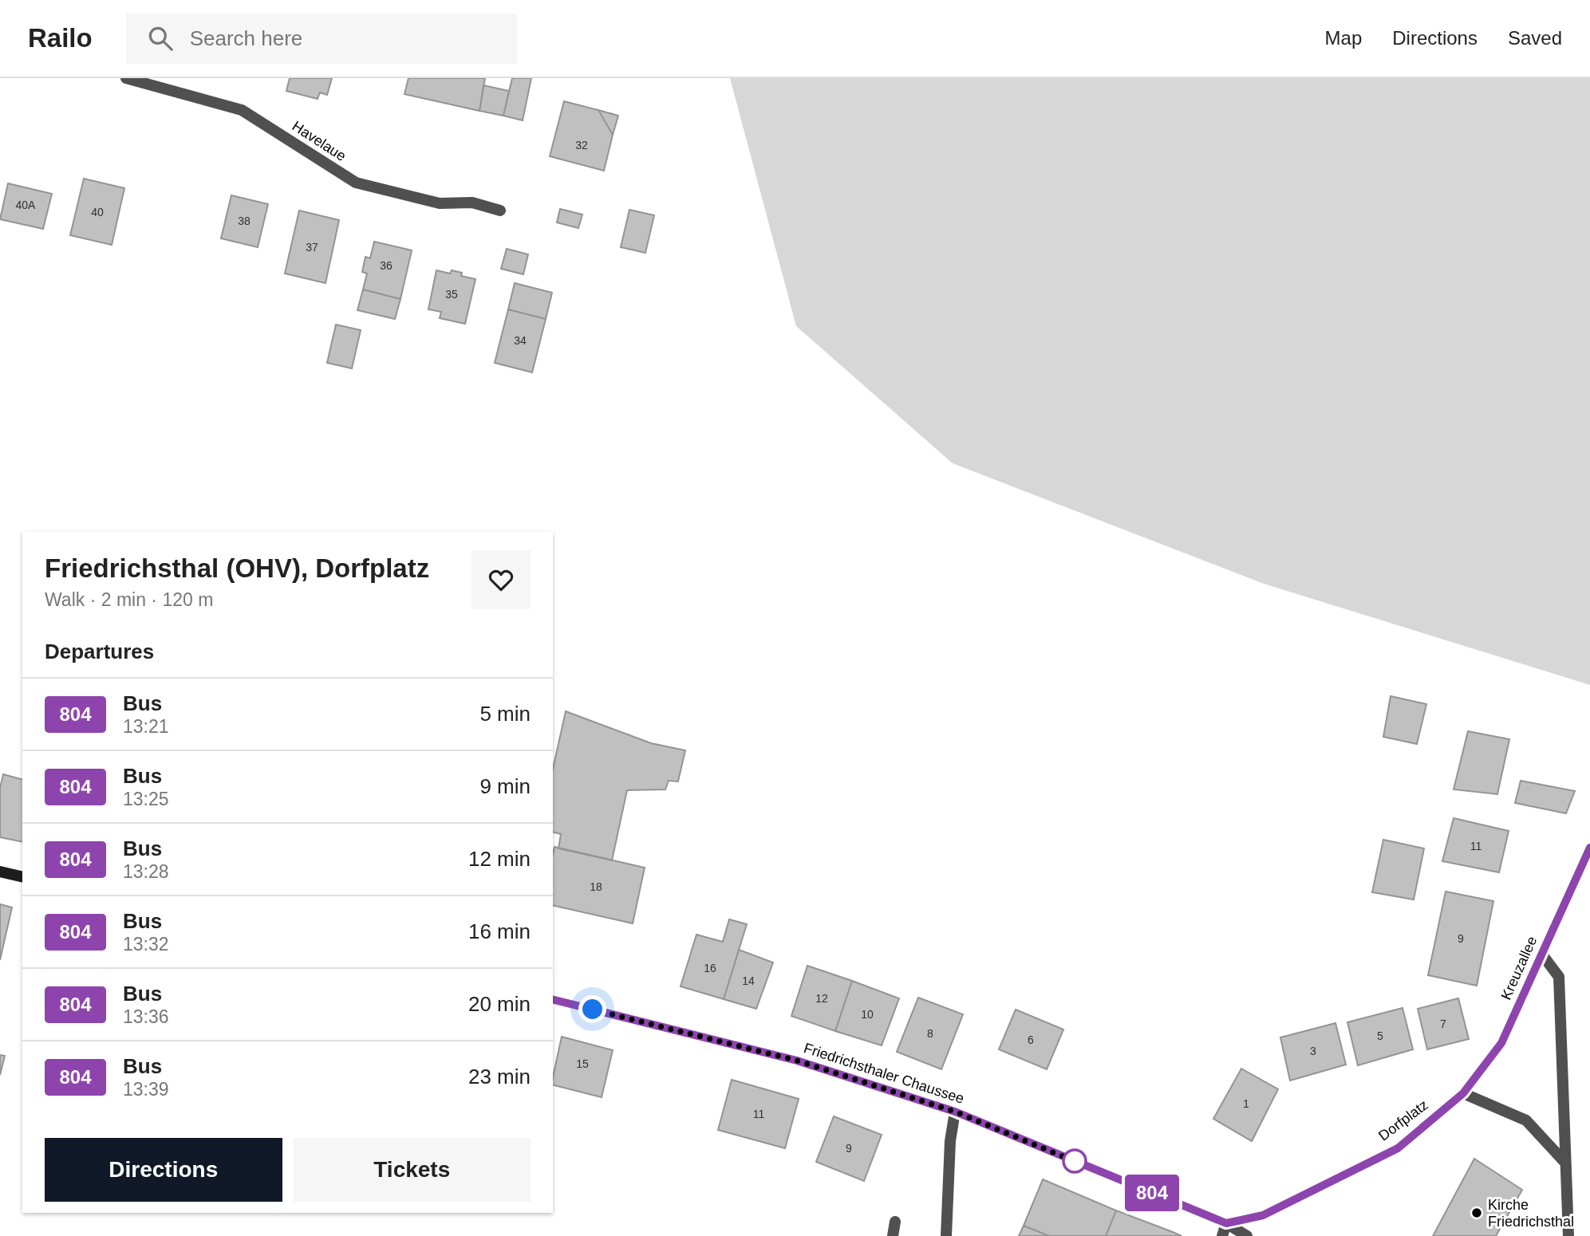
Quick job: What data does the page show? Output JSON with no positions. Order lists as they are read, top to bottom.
{
  "streets": {
    "street": [
      "Havelaue",
      "Kreuzallee",
      "Friedrichsthaler Chaussee",
      "Dorfplatz"
    ]
  },
  "crossings": [
    ["Kreuzallee", "Dorfplatz"],
    ["Friedrichsthaler Chaussee", "Dorfplatz"]
  ],
  "places": ["Kirche Friedrichsthal"],
  "lines": ["bus line 804"],
  "house_numbers": [
    "32",
    "40A",
    "40",
    "38",
    "37",
    "36",
    "35",
    "34",
    "11",
    "18",
    "9",
    "16",
    "14",
    "12",
    "10",
    "7",
    "8",
    "5",
    "6",
    "3",
    "15",
    "1",
    "11",
    "9"
  ],
  "page": {
    "header": "Railo",
    "search": "Search here",
    "nav": ["Map", "Directions", "Saved"],
    "on_map": "804",
    "heading": [
      ["Friedrichsthal (OHV), Dorfplatz", "Walk · 2 min · 120 m"],
      "Departures"
    ],
    "list": [
      {
        "mark": "804",
        "name": "Bus",
        "note": "13:21",
        "value": "5 min"
      },
      {
        "mark": "804",
        "name": "Bus",
        "note": "13:25",
        "value": "9 min"
      },
      {
        "mark": "804",
        "name": "Bus",
        "note": "13:28",
        "value": "12 min"
      },
      {
        "mark": "804",
        "name": "Bus",
        "note": "13:32",
        "value": "16 min"
      },
      {
        "mark": "804",
        "name": "Bus",
        "note": "13:36",
        "value": "20 min"
      },
      {
        "mark": "804",
        "name": "Bus",
        "note": "13:39",
        "value": "23 min"
      }
    ],
    "buttons": ["Directions", "Tickets"]
  }
}
